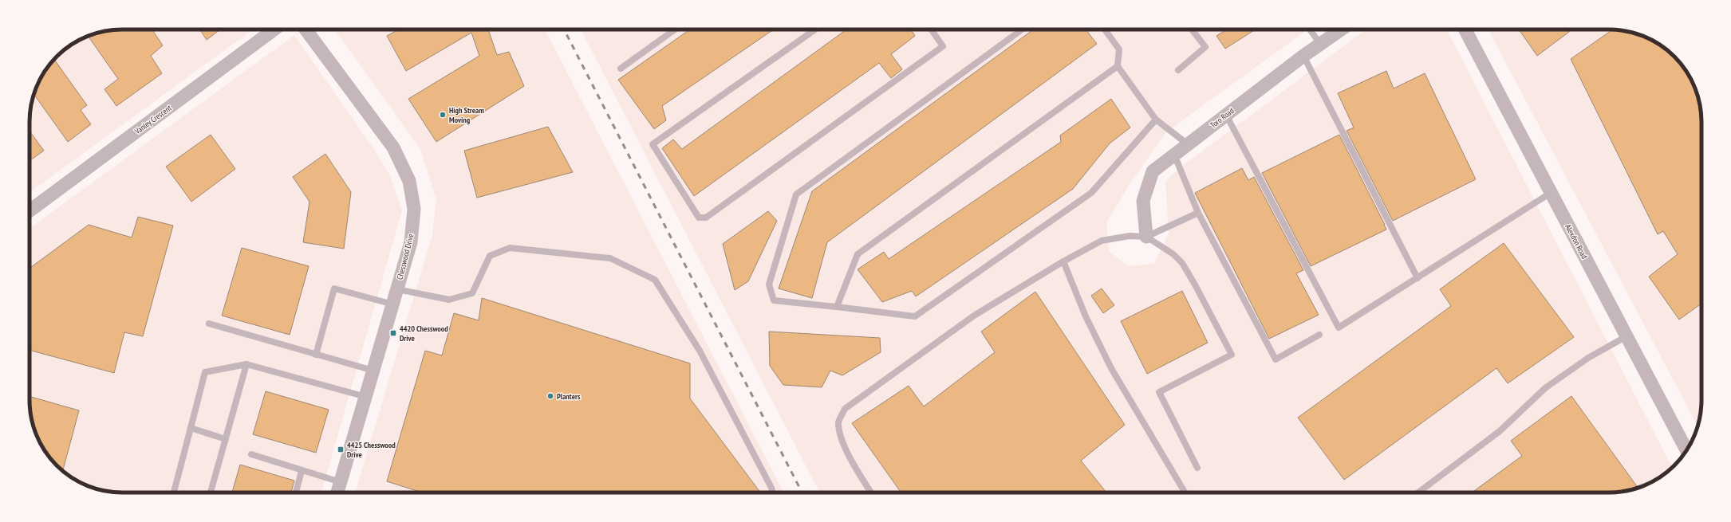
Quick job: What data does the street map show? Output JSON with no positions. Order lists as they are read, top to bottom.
{
  "streets": {
    "street": [
      "Toro Road",
      "Vanley Crescent",
      "Alexdon Road",
      "Chesswood Drive"
    ]
  },
  "places": {
    "other": ["High Stream Moving", "Planters"],
    "transit": ["4420 Chesswood Drive", "4425 Chesswood Drive"]
  }
}
